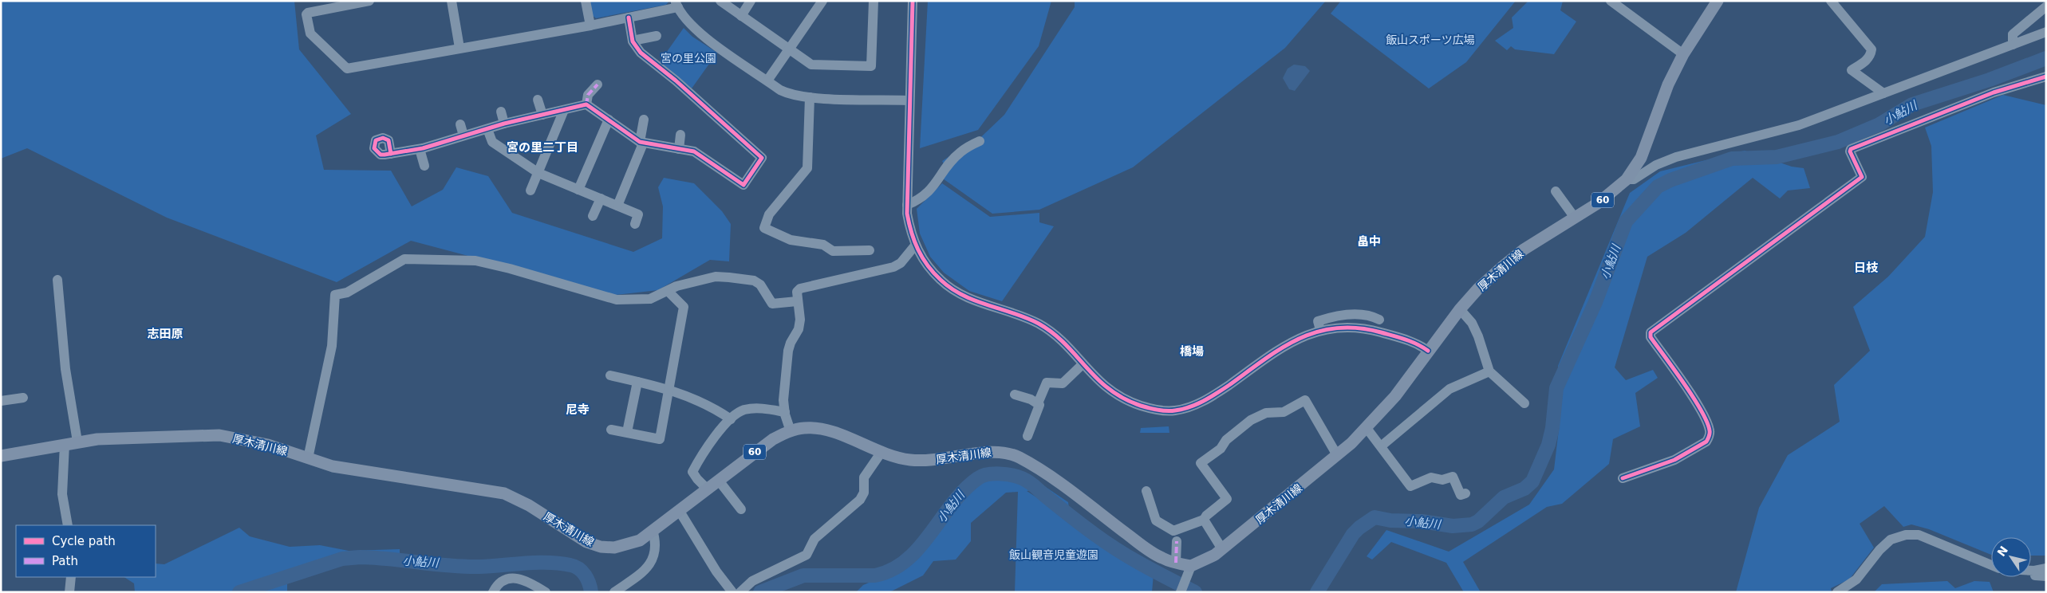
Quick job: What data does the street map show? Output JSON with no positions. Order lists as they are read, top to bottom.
{
  "streets": {
    "main road": ["60", "厚木清川線"]
  },
  "districts": [
    "宮の里二丁目",
    "畠中",
    "日枝",
    "志田原",
    "橋場",
    "尼寺"
  ],
  "water": ["小鮎川"],
  "parks": ["飯山スポーツ広場", "宮の里公園", "飯山観音児童遊園"],
  "legend": ["Cycle path", "Path"],
  "north": "top left"
}
